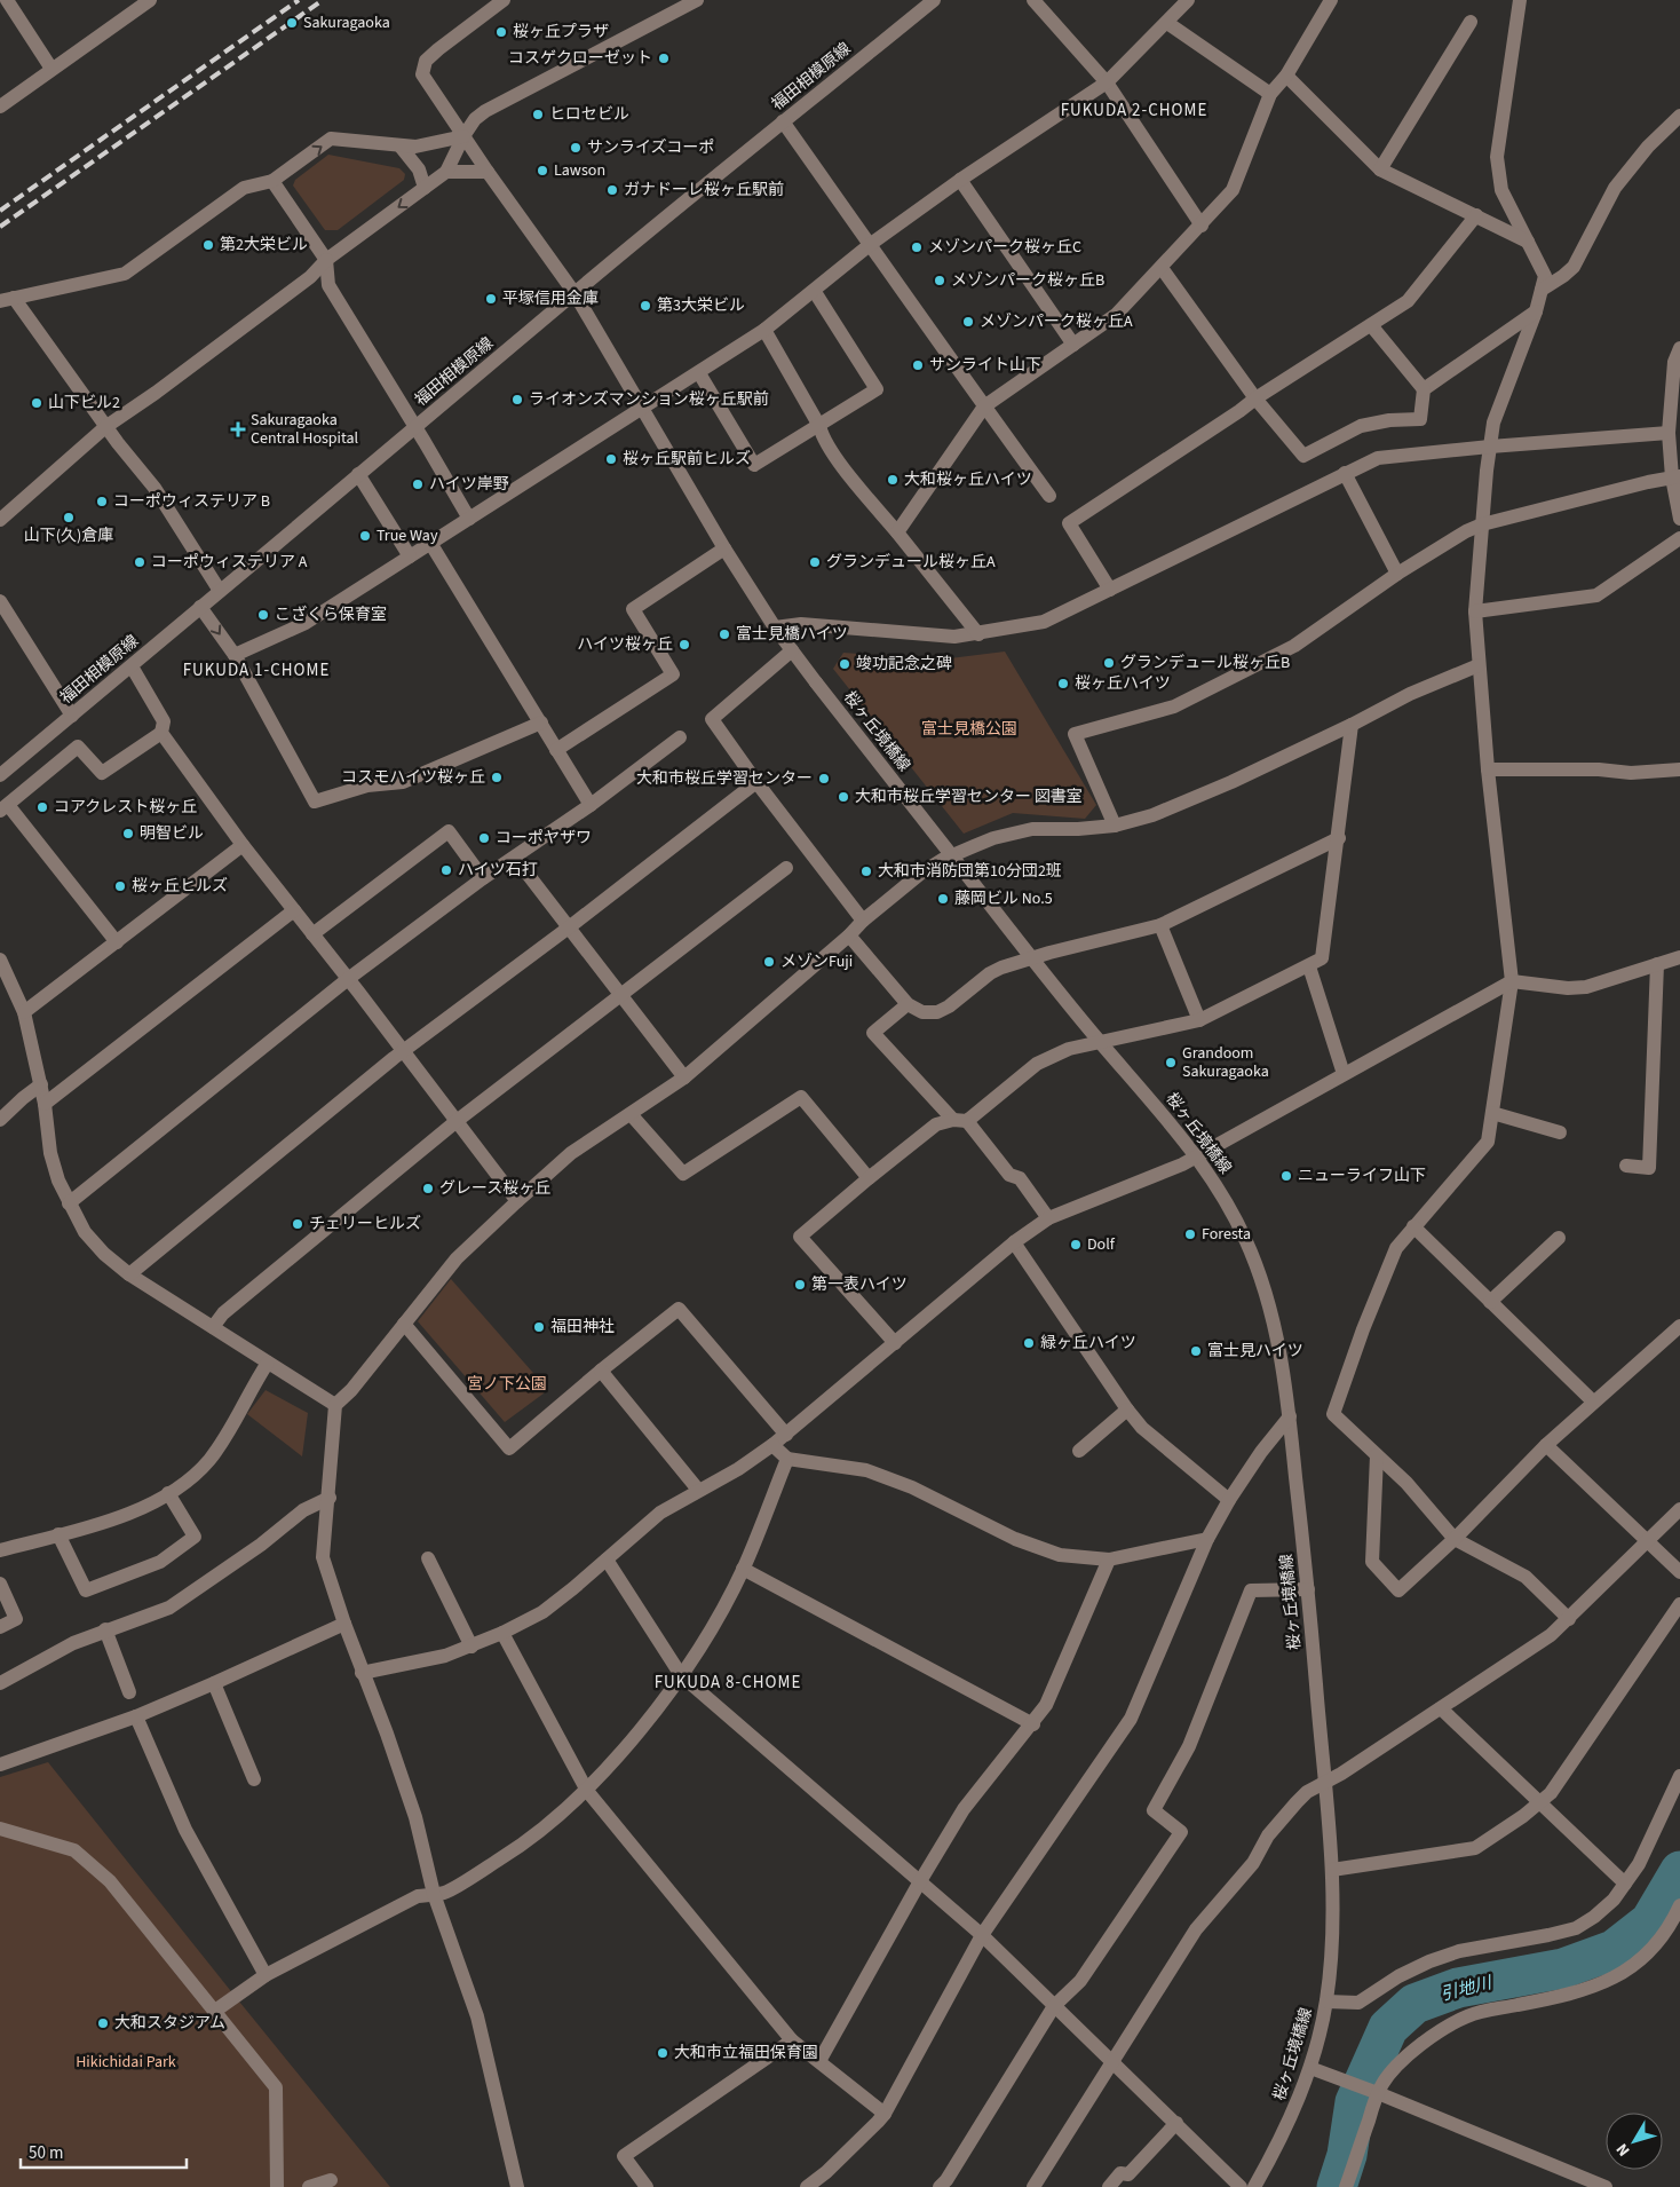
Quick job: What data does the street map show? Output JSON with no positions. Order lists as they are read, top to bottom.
{
  "streets": {
    "street": ["福田相模原線", "桜ヶ丘境橋線"]
  },
  "crossings": [
    ["福田相模原線", "桜ヶ丘境橋線"]
  ],
  "districts": ["FUKUDA 2-CHOME", "FUKUDA 1-CHOME", "FUKUDA 8-CHOME"],
  "water": ["引地川"],
  "parks": ["富士見橋公園", "宮ノ下公園", "Hikichidai Park"],
  "places": {
    "other": [
      "Sakuragaoka",
      "桜ヶ丘プラザ",
      "コスゲクローゼット",
      "ヒロセビル",
      "サンライズコーポ",
      "Lawson",
      "ガナドーレ桜ヶ丘駅前",
      "第2大栄ビル",
      "メゾンパーク桜ヶ丘C",
      "メゾンパーク桜ヶ丘B",
      "平塚信用金庫",
      "第3大栄ビル",
      "メゾンパーク桜ヶ丘A",
      "サンライト山下",
      "ライオンズマンション桜ヶ丘駅前",
      "山下ビル2",
      "桜ヶ丘駅前ヒルズ",
      "大和桜ヶ丘ハイツ",
      "ハイツ岸野",
      "コーポウィステリア B",
      "山下(久)倉庫",
      "True Way",
      "コーポウィステリア A",
      "グランデュール桜ヶ丘A",
      "こざくら保育室",
      "富士見橋ハイツ",
      "ハイツ桜ヶ丘",
      "グランデュール桜ヶ丘B",
      "竣功記念之碑",
      "桜ヶ丘ハイツ",
      "コスモハイツ桜ヶ丘",
      "大和市桜丘学習センター",
      "大和市桜丘学習センター 図書室",
      "コアクレスト桜ヶ丘",
      "明智ビル",
      "コーポヤザワ",
      "ハイツ石打",
      "大和市消防団第10分団2班",
      "桜ヶ丘ヒルズ",
      "藤岡ビル No.5",
      "メゾンFuji",
      "Grandoom Sakuragaoka",
      "ニューライフ山下",
      "グレース桜ヶ丘",
      "チェリーヒルズ",
      "Foresta",
      "Dolf",
      "第一表ハイツ",
      "福田神社",
      "緑ヶ丘ハイツ",
      "富士見ハイツ",
      "大和スタジアム",
      "大和市立福田保育園"
    ],
    "health": ["Sakuragaoka Central Hospital"]
  },
  "scale_bar": "50 m",
  "north": "bottom left"
}
